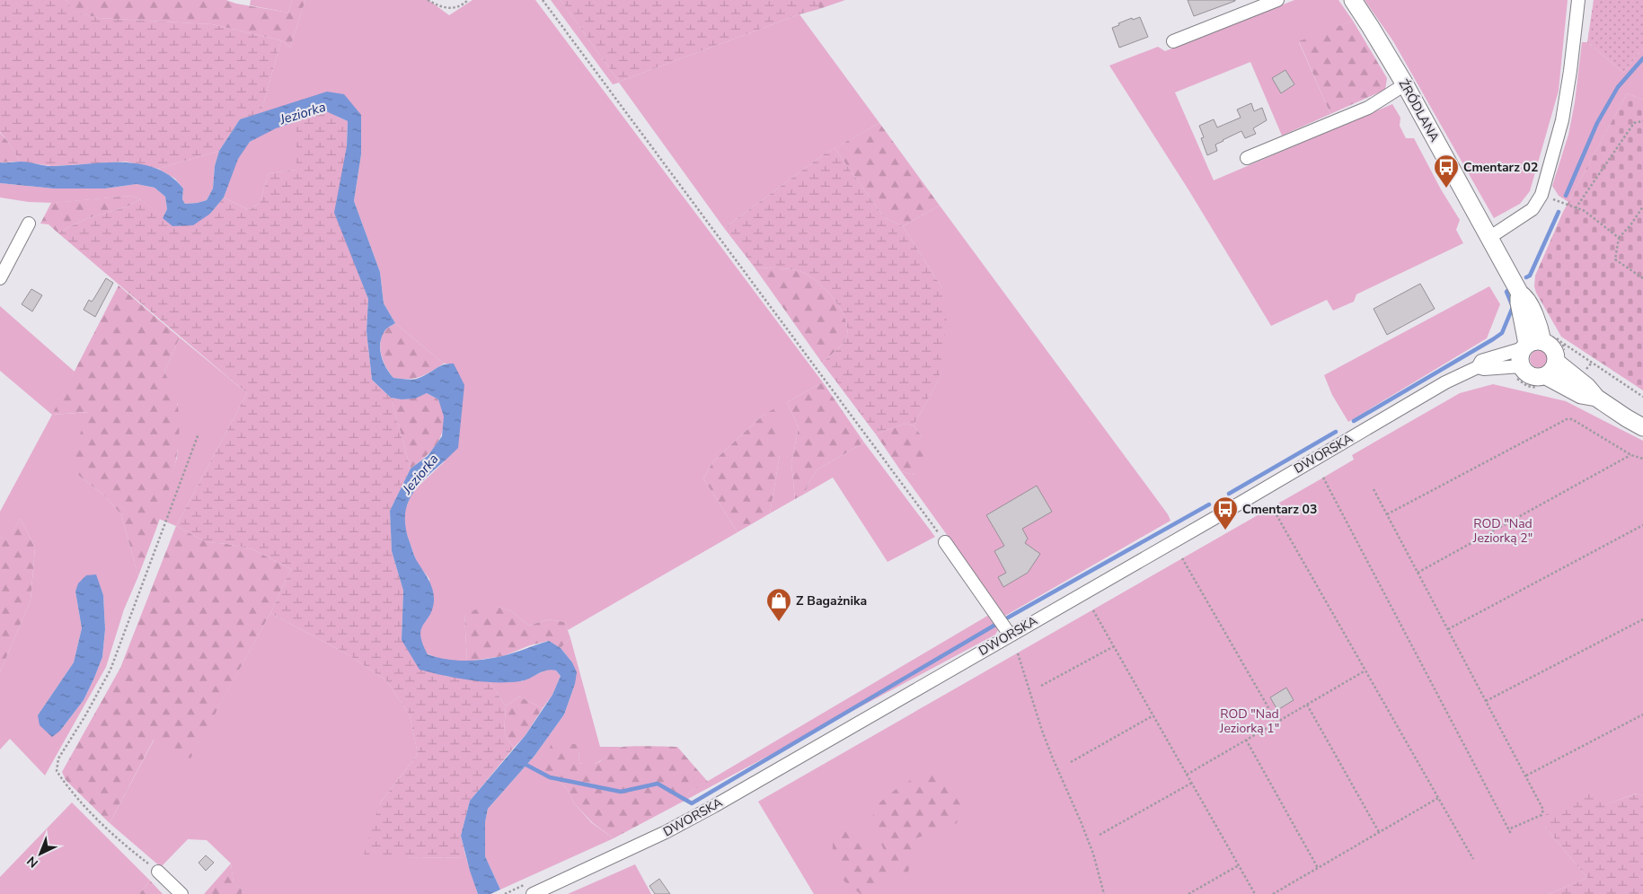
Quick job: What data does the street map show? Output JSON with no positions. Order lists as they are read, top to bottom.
{
  "streets": {
    "main road": ["ŹRÓDLANA"],
    "street": ["DWORSKA"]
  },
  "crossings": [
    ["ŹRÓDLANA", "DWORSKA"]
  ],
  "water": ["Jeziorka"],
  "parks": ["ROD \"Nad Jeziorką 2\"", "ROD \"Nad Jeziorką 1\""],
  "places": {
    "bus stop": ["Cmentarz 02", "Cmentarz 03"],
    "shop": ["Z Bagażnika"]
  },
  "north": "bottom left"
}
